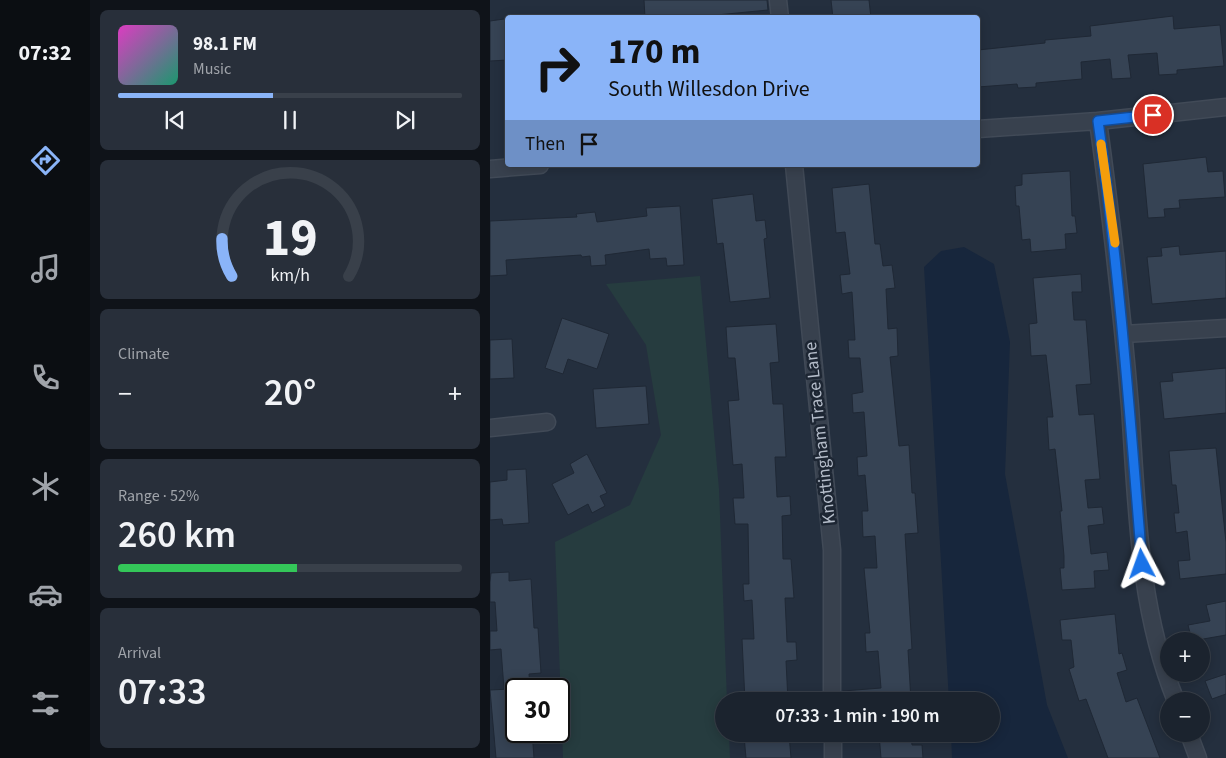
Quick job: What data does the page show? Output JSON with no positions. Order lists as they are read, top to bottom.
{
  "streets": {
    "street": ["Knottingham Trace Lane"]
  },
  "page": {
    "tabs": "07:32",
    "turn": ["170 m", "South Willesdon Drive"],
    "song": ["98.1 FM", "Music"],
    "then": "Then",
    "tile": [
      "Climate",
      ["Range · 52%", "260 km"],
      ["Arrival", "07:33"]
    ],
    "heat": ["−", "20°", "+"],
    "map_buttons": ["+", "−"],
    "limit": "30",
    "trip": "07:33 · 1 min · 190 m",
    "gauge": ["19", "km/h"]
  }
}
